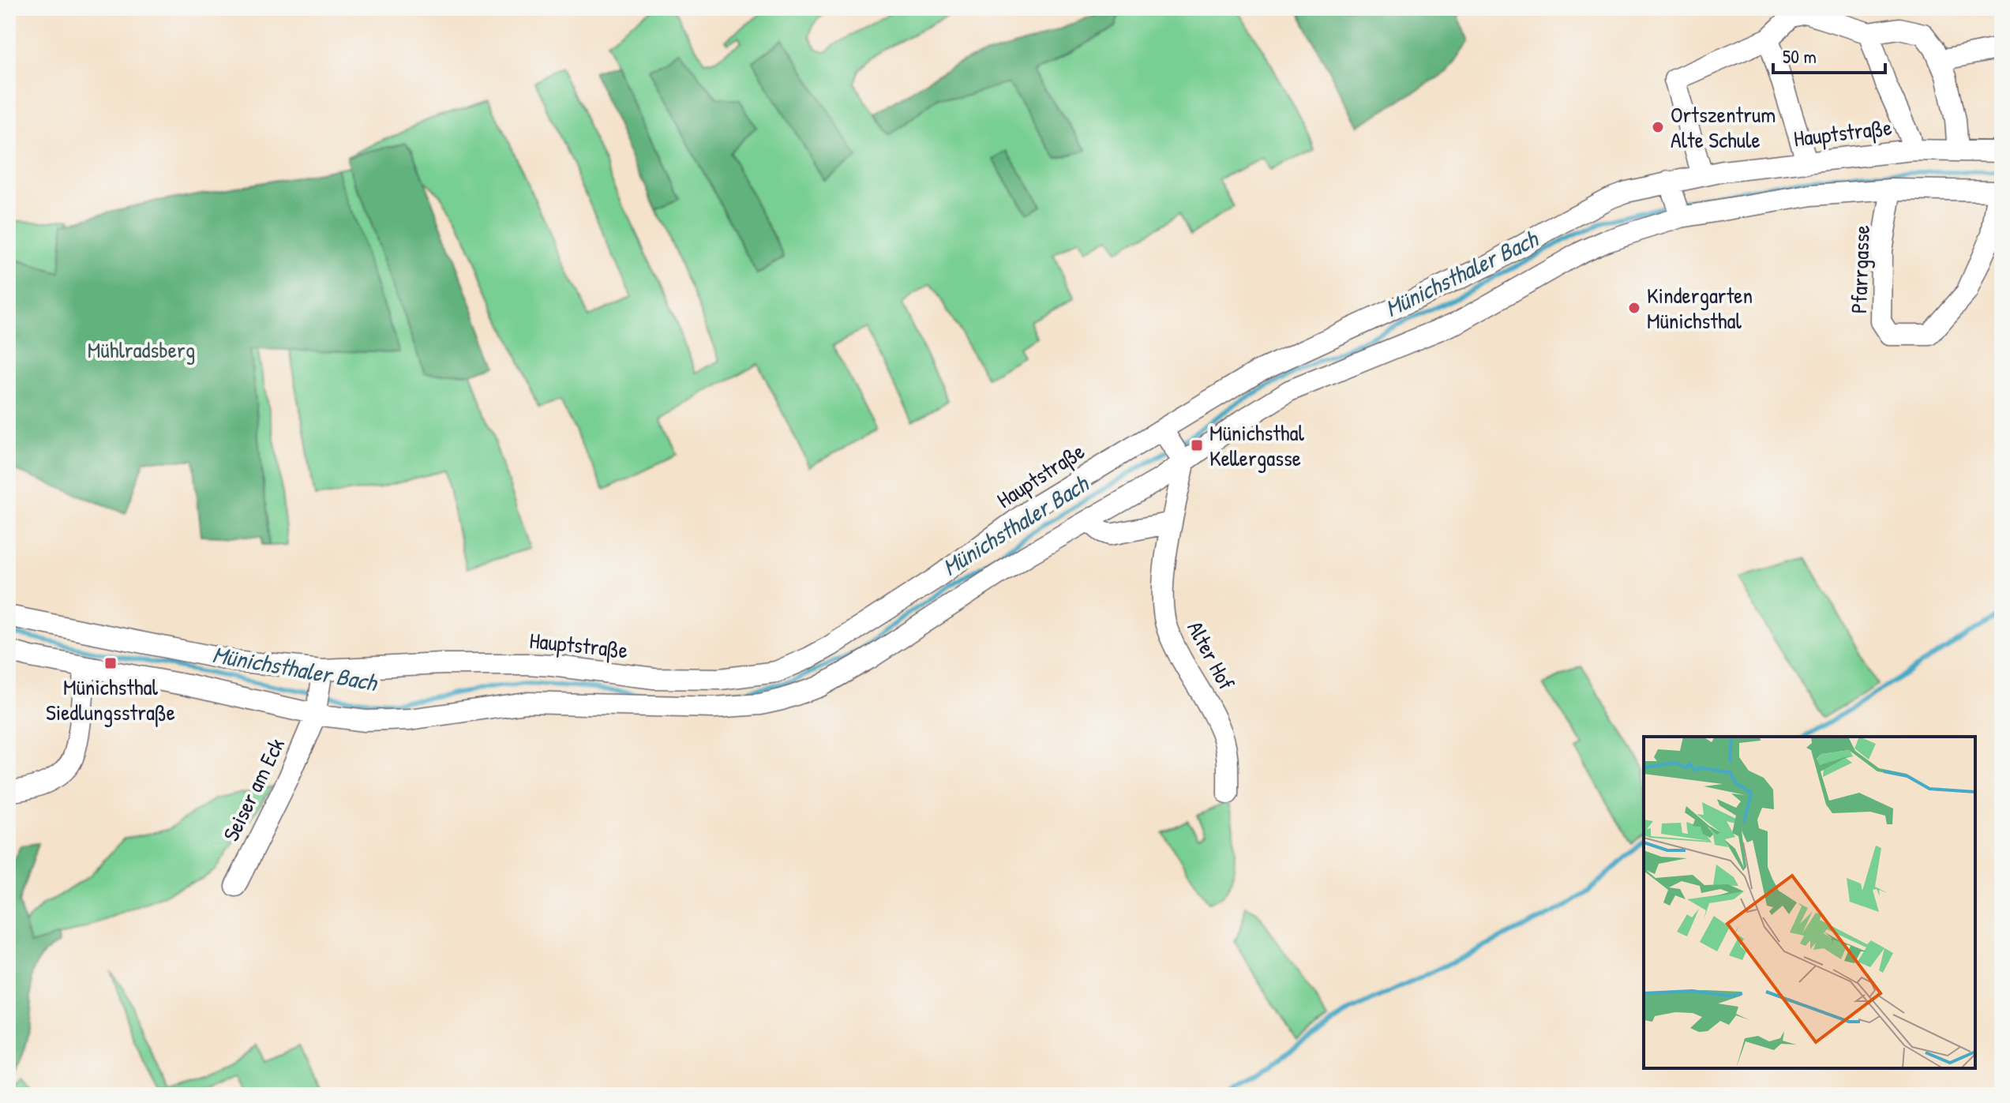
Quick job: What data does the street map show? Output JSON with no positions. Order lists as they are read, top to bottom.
{
  "streets": {
    "street": [
      "Hauptstraße",
      "Pfarrgasse",
      "Alter Hof",
      "Seiser am Eck"
    ]
  },
  "crossings": [
    ["Hauptstraße", "Pfarrgasse"],
    ["Hauptstraße", "Alter Hof"],
    ["Hauptstraße", "Seiser am Eck"]
  ],
  "water": ["Münichsthaler Bach"],
  "parks": ["Mühlradsberg"],
  "places": {
    "other": ["Ortszentrum Alte Schule", "Kindergarten Münichsthal"],
    "transit": ["Münichsthal Kellergasse", "Münichsthal Siedlungsstraße"]
  },
  "scale_bar": "50 m"
}
